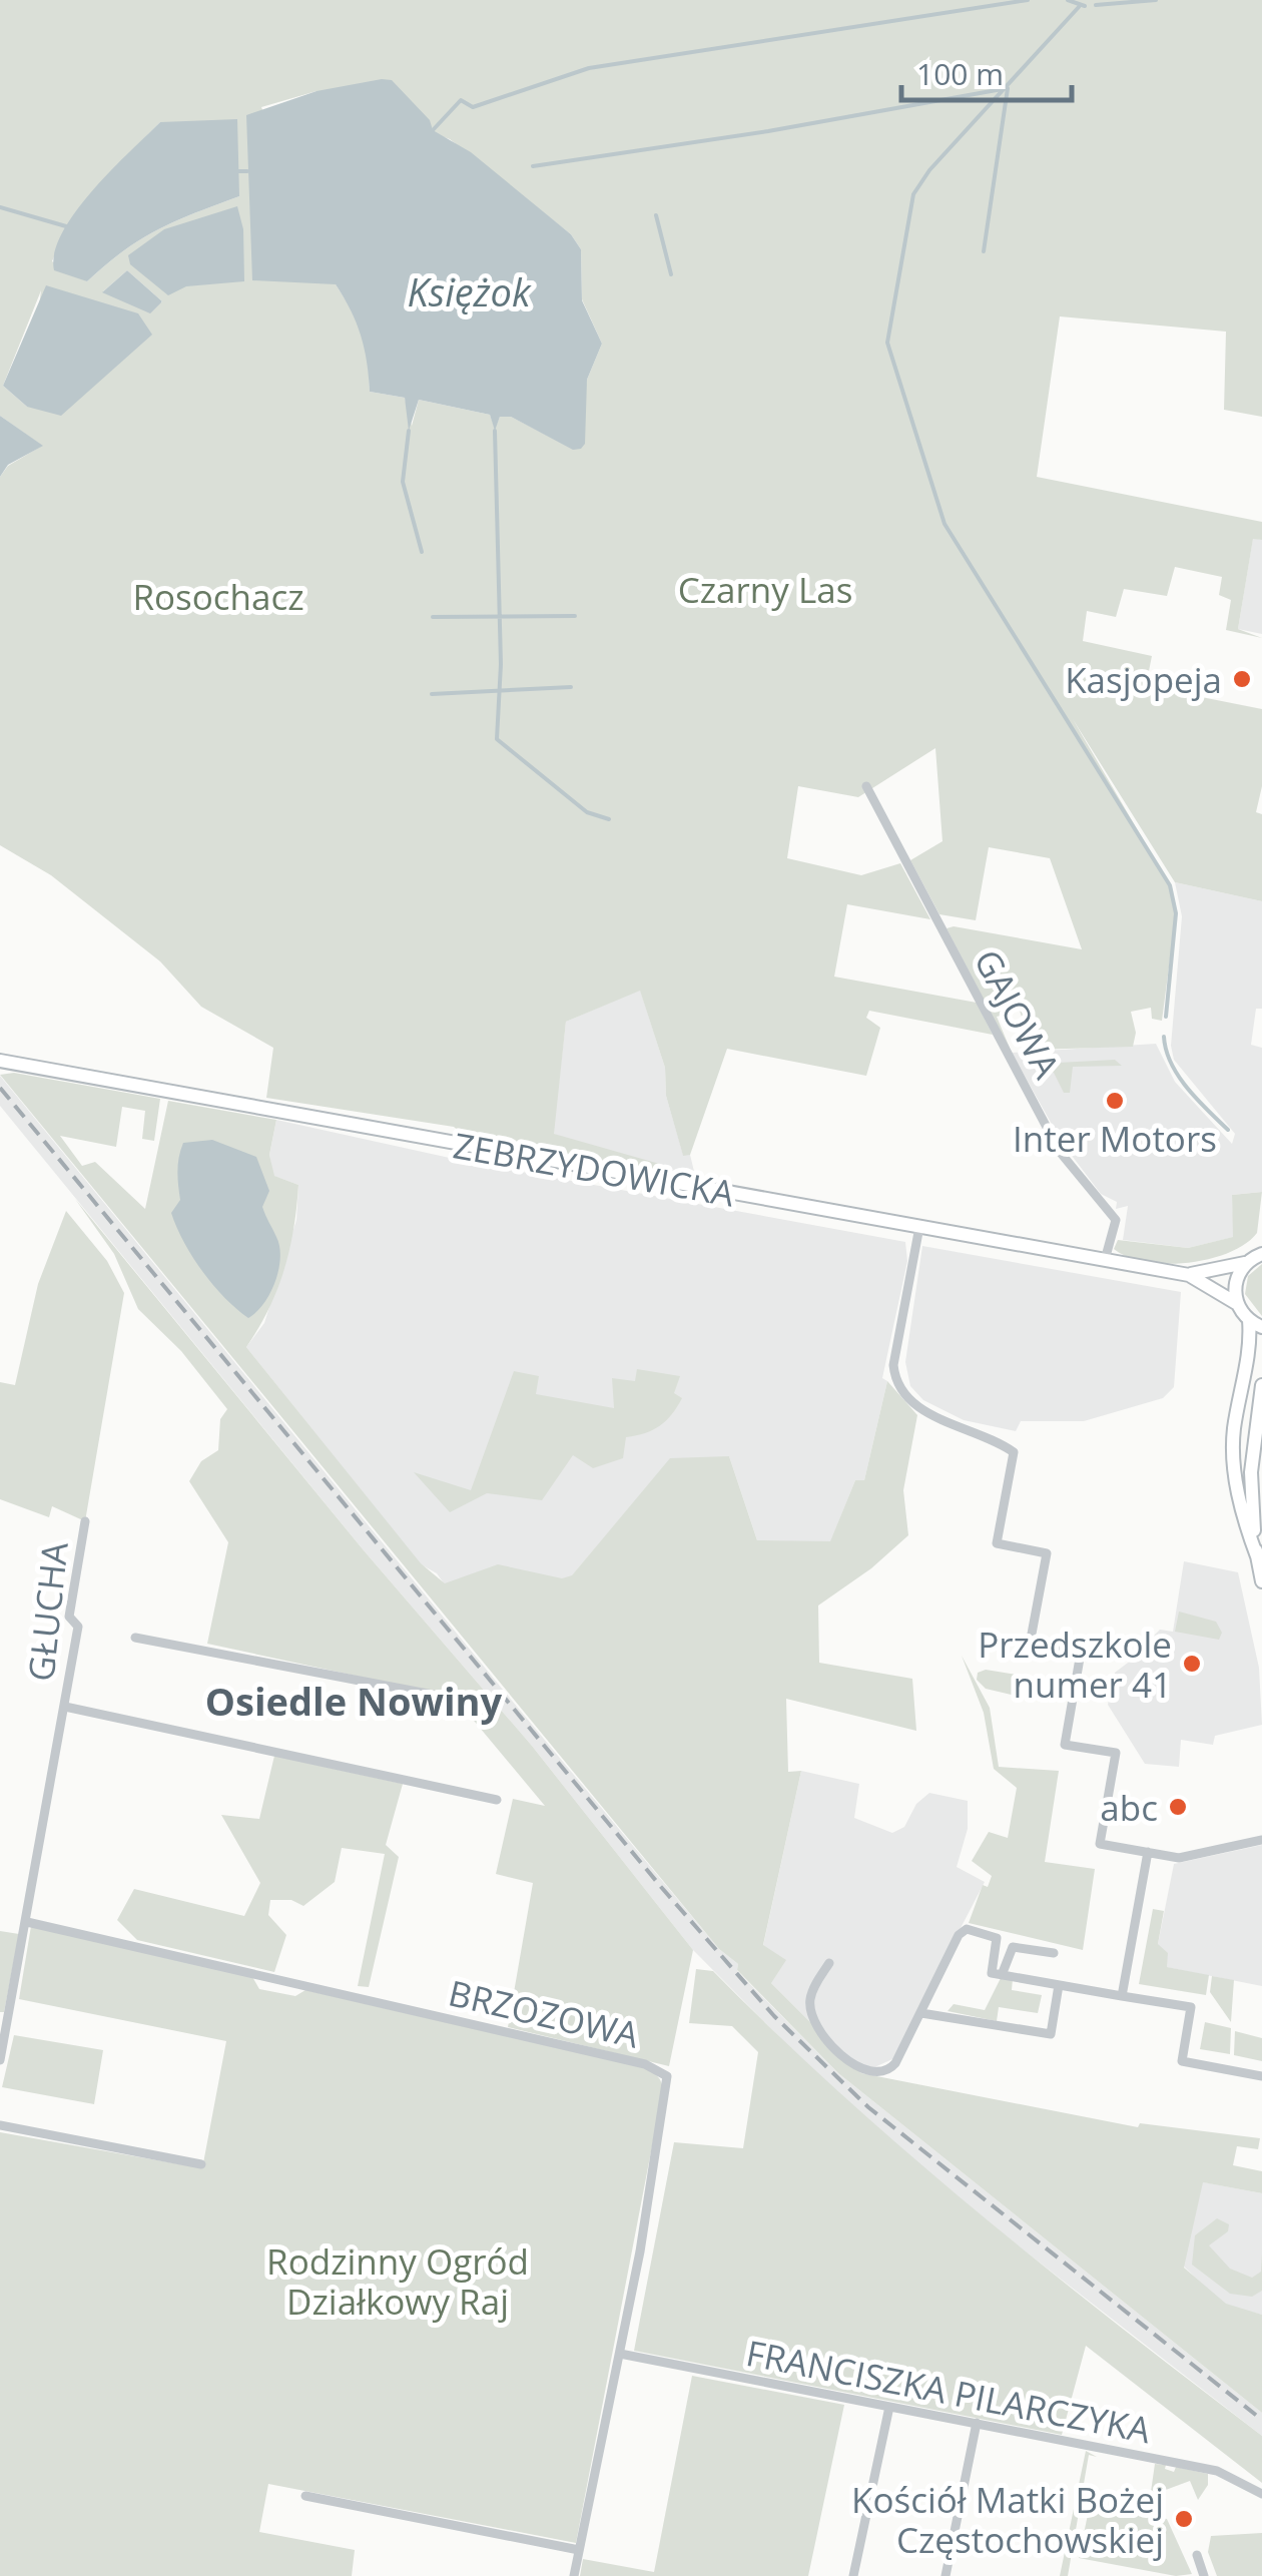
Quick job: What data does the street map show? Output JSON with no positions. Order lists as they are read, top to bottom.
{
  "streets": {
    "street": [
      "GAJOWA",
      "ZEBRZYDOWICKA",
      "GŁUCHA",
      "BRZOZOWA",
      "FRANCISZKA PILARCZYKA"
    ]
  },
  "crossings": [
    ["GAJOWA", "ZEBRZYDOWICKA"],
    ["GŁUCHA", "BRZOZOWA"],
    ["BRZOZOWA", "FRANCISZKA PILARCZYKA"]
  ],
  "districts": ["Osiedle Nowiny"],
  "water": ["Księżok"],
  "parks": ["Czarny Las", "Rosochacz", "Rodzinny Ogród Działkowy Raj"],
  "places": [
    "Kasjopeja",
    "Inter Motors",
    "Przedszkole numer 41",
    "abc",
    "Kościół Matki Bożej Częstochowskiej"
  ],
  "scale_bar": "100 m"
}
